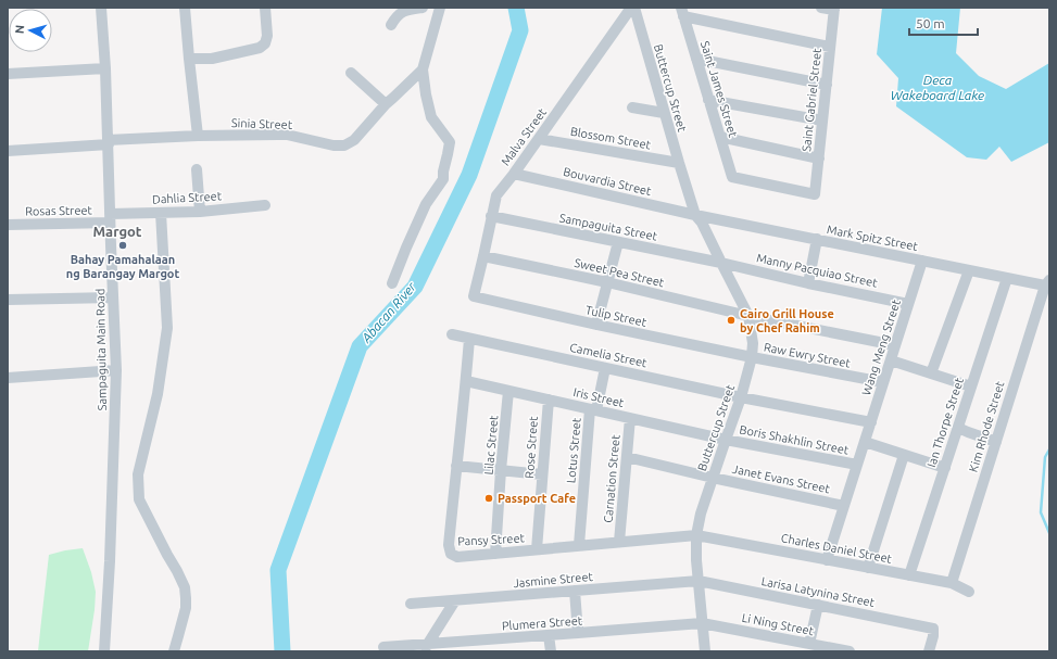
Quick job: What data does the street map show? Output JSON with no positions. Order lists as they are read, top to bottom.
{
  "streets": {
    "street": [
      "Buttercup Street",
      "Saint James Street",
      "Saint Gabriel Street",
      "Sinia Street",
      "Malva Street",
      "Blossom Street",
      "Bouvardia Street",
      "Dahlia Street",
      "Rosas Street",
      "Sampaguita Street",
      "Mark Spitz Street",
      "Manny Pacquiao Street",
      "Sweet Pea Street",
      "Tulip Street",
      "Wang Meng Street",
      "Sampaguita Main Road",
      "Camelia Street",
      "Raw Ewry Street",
      "Iris Street",
      "Ian Thorpe Street",
      "Kim Rhode Street",
      "Boris Shakhlin Street",
      "Lilac Street",
      "Rose Street",
      "Lotus Street",
      "Carnation Street",
      "Janet Evans Street",
      "Pansy Street",
      "Charles Daniel Street",
      "Jasmine Street",
      "Larisa Latynina Street",
      "Plumera Street",
      "Li Ning Street"
    ]
  },
  "crossings": [
    ["Buttercup Street", "Malva Street"],
    ["Buttercup Street", "Blossom Street"],
    ["Buttercup Street", "Bouvardia Street"],
    ["Buttercup Street", "Sampaguita Street"],
    ["Buttercup Street", "Mark Spitz Street"],
    ["Buttercup Street", "Manny Pacquiao Street"],
    ["Buttercup Street", "Sweet Pea Street"],
    ["Buttercup Street", "Tulip Street"],
    ["Buttercup Street", "Camelia Street"],
    ["Buttercup Street", "Raw Ewry Street"],
    ["Buttercup Street", "Iris Street"],
    ["Buttercup Street", "Boris Shakhlin Street"],
    ["Buttercup Street", "Janet Evans Street"],
    ["Buttercup Street", "Pansy Street"],
    ["Buttercup Street", "Charles Daniel Street"],
    ["Buttercup Street", "Jasmine Street"],
    ["Buttercup Street", "Larisa Latynina Street"],
    ["Buttercup Street", "Plumera Street"],
    ["Buttercup Street", "Li Ning Street"],
    ["Saint James Street", "Saint Gabriel Street"],
    ["Sinia Street", "Sampaguita Main Road"],
    ["Malva Street", "Blossom Street"],
    ["Malva Street", "Bouvardia Street"],
    ["Malva Street", "Sampaguita Street"],
    ["Malva Street", "Sweet Pea Street"],
    ["Malva Street", "Tulip Street"],
    ["Bouvardia Street", "Mark Spitz Street"],
    ["Dahlia Street", "Rosas Street"],
    ["Dahlia Street", "Sampaguita Main Road"],
    ["Rosas Street", "Sampaguita Main Road"],
    ["Sampaguita Street", "Manny Pacquiao Street"],
    ["Mark Spitz Street", "Wang Meng Street"],
    ["Mark Spitz Street", "Ian Thorpe Street"],
    ["Mark Spitz Street", "Kim Rhode Street"],
    ["Manny Pacquiao Street", "Wang Meng Street"],
    ["Sweet Pea Street", "Wang Meng Street"],
    ["Tulip Street", "Raw Ewry Street"],
    ["Wang Meng Street", "Camelia Street"],
    ["Wang Meng Street", "Raw Ewry Street"],
    ["Wang Meng Street", "Boris Shakhlin Street"],
    ["Wang Meng Street", "Janet Evans Street"],
    ["Wang Meng Street", "Charles Daniel Street"],
    ["Camelia Street", "Lotus Street"],
    ["Camelia Street", "Pansy Street"],
    ["Iris Street", "Boris Shakhlin Street"],
    ["Iris Street", "Lilac Street"],
    ["Iris Street", "Rose Street"],
    ["Iris Street", "Lotus Street"],
    ["Iris Street", "Carnation Street"],
    ["Iris Street", "Pansy Street"],
    ["Ian Thorpe Street", "Charles Daniel Street"],
    ["Kim Rhode Street", "Charles Daniel Street"],
    ["Lilac Street", "Pansy Street"],
    ["Rose Street", "Pansy Street"],
    ["Lotus Street", "Pansy Street"],
    ["Carnation Street", "Janet Evans Street"],
    ["Carnation Street", "Pansy Street"],
    ["Pansy Street", "Charles Daniel Street"],
    ["Jasmine Street", "Larisa Latynina Street"],
    ["Plumera Street", "Li Ning Street"]
  ],
  "districts": ["Margot"],
  "water": ["Deca Wakeboard Lake", "Abacan River"],
  "places": ["Bahay Pamahalaan ng Barangay Margot", "Cairo Grill House by Chef Rahim", "Passport Cafe"],
  "scale_bar": "50 m",
  "north": "left"
}
